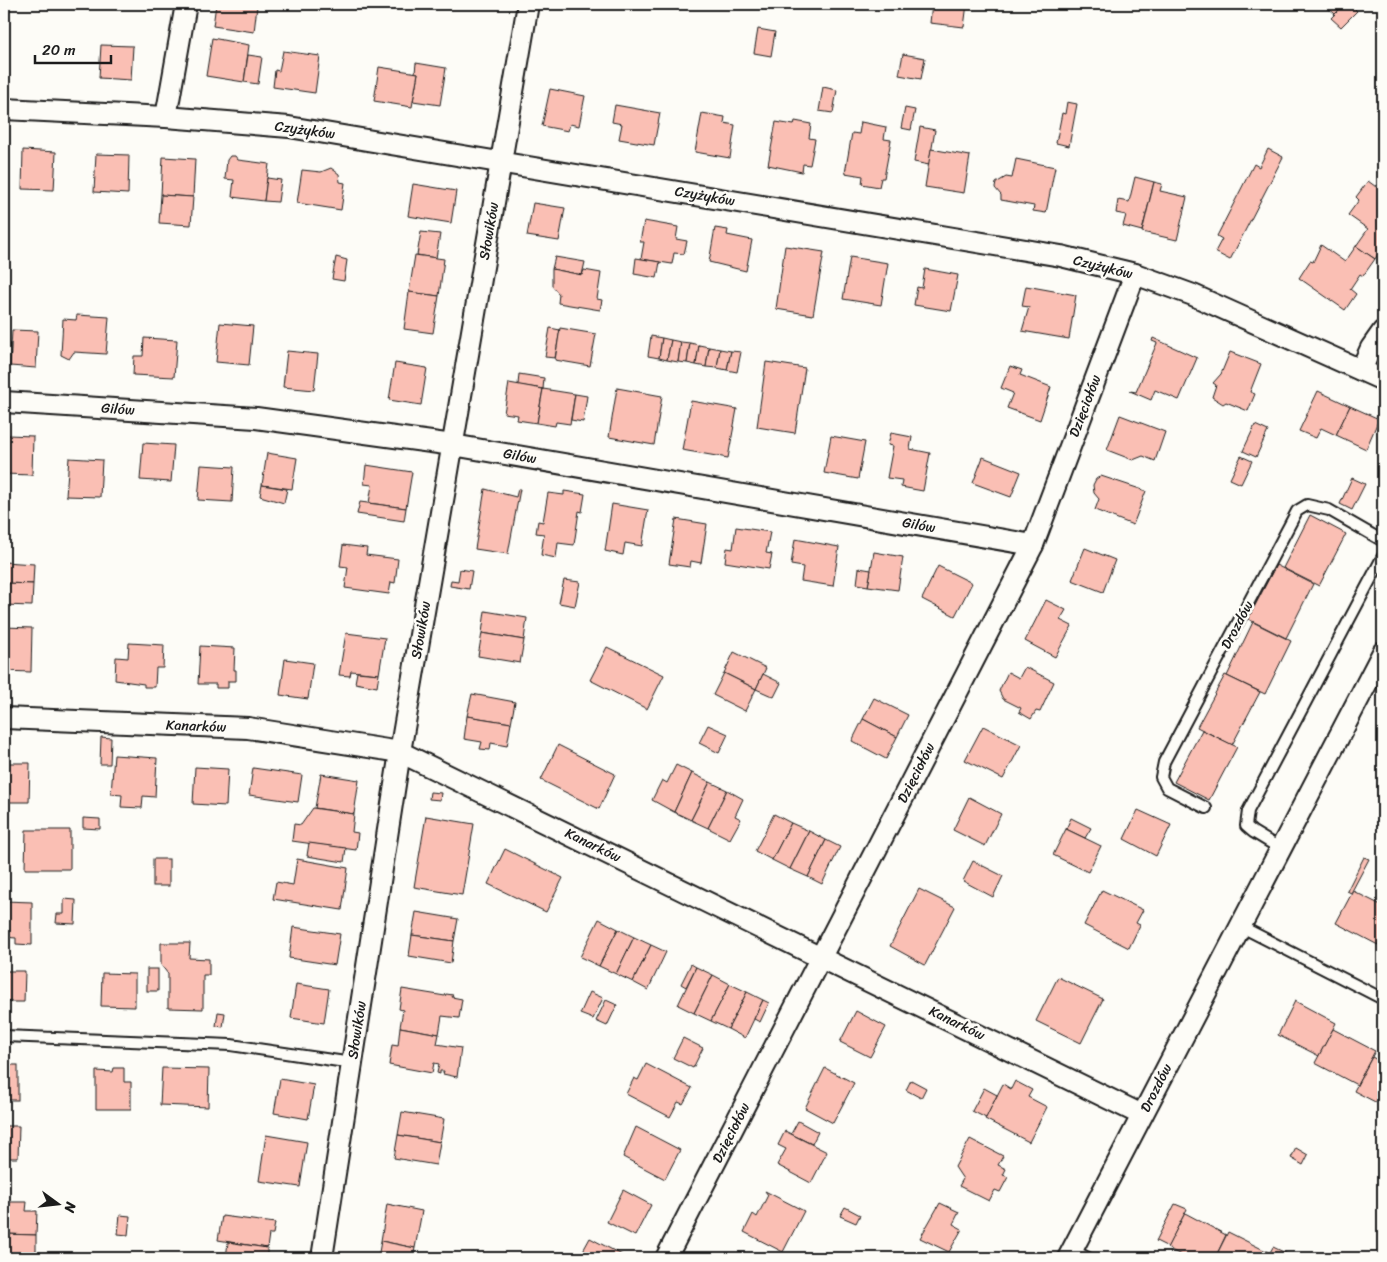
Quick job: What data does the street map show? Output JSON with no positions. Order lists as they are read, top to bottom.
{
  "streets": {
    "street": [
      "Czyżyków",
      "Słowików",
      "Dzięciołów",
      "Gilów",
      "Drozdów",
      "Kanarków"
    ]
  },
  "crossings": [
    ["Czyżyków", "Słowików"],
    ["Czyżyków", "Dzięciołów"],
    ["Słowików", "Gilów"],
    ["Słowików", "Kanarków"],
    ["Dzięciołów", "Gilów"],
    ["Dzięciołów", "Kanarków"],
    ["Drozdów", "Kanarków"]
  ],
  "scale_bar": "20 m",
  "north": "right"
}
